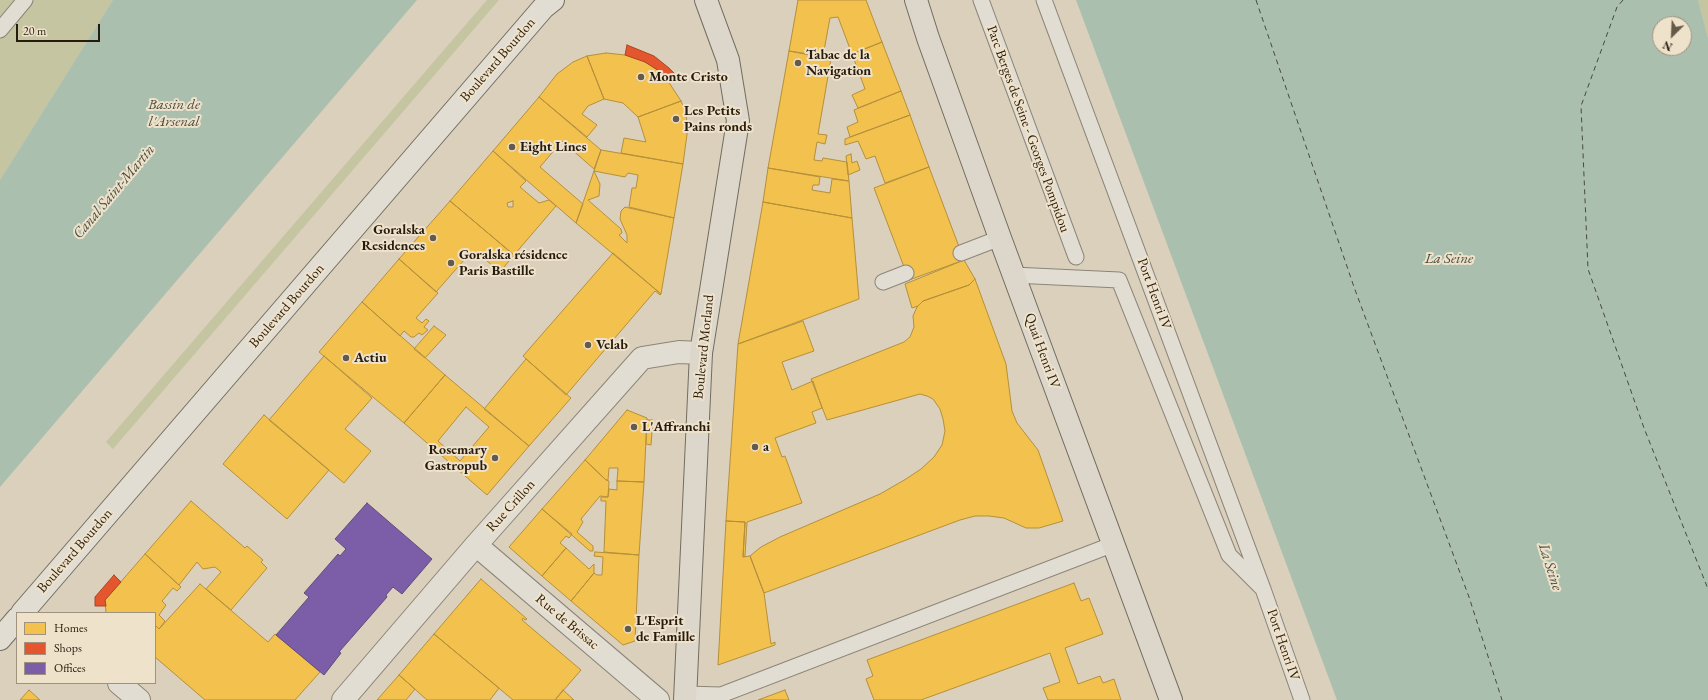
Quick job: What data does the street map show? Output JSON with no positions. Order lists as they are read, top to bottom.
{
  "streets": {
    "main road": [
      "Boulevard Bourdon",
      "Boulevard Morland",
      "Quai Henri IV",
      "Rue Crillon",
      "Rue de Brissac"
    ],
    "lane": ["Parc Berges de Seine - Georges Pompidou", "Port Henri IV"]
  },
  "crossings": [
    ["Port Henri IV", "Quai Henri IV"],
    ["Boulevard Morland", "Rue Crillon"],
    ["Rue Crillon", "Rue de Brissac"]
  ],
  "water": ["Bassin de l'Arsenal", "Canal Saint-Martin", "La Seine"],
  "places": [
    "Tabac de la Navigation",
    "Monte Cristo",
    "Les Petits Pains ronds",
    "Eight Lines",
    "Goralska Residences",
    "Goralska résidence Paris Bastille",
    "Velab",
    "Actiu",
    "L'Affranchi",
    "a",
    "Rosemary Gastropub",
    "L'Esprit de Famille"
  ],
  "legend": ["Homes", "Shops", "Offices"],
  "scale_bar": "20 m",
  "north": "bottom left"
}
